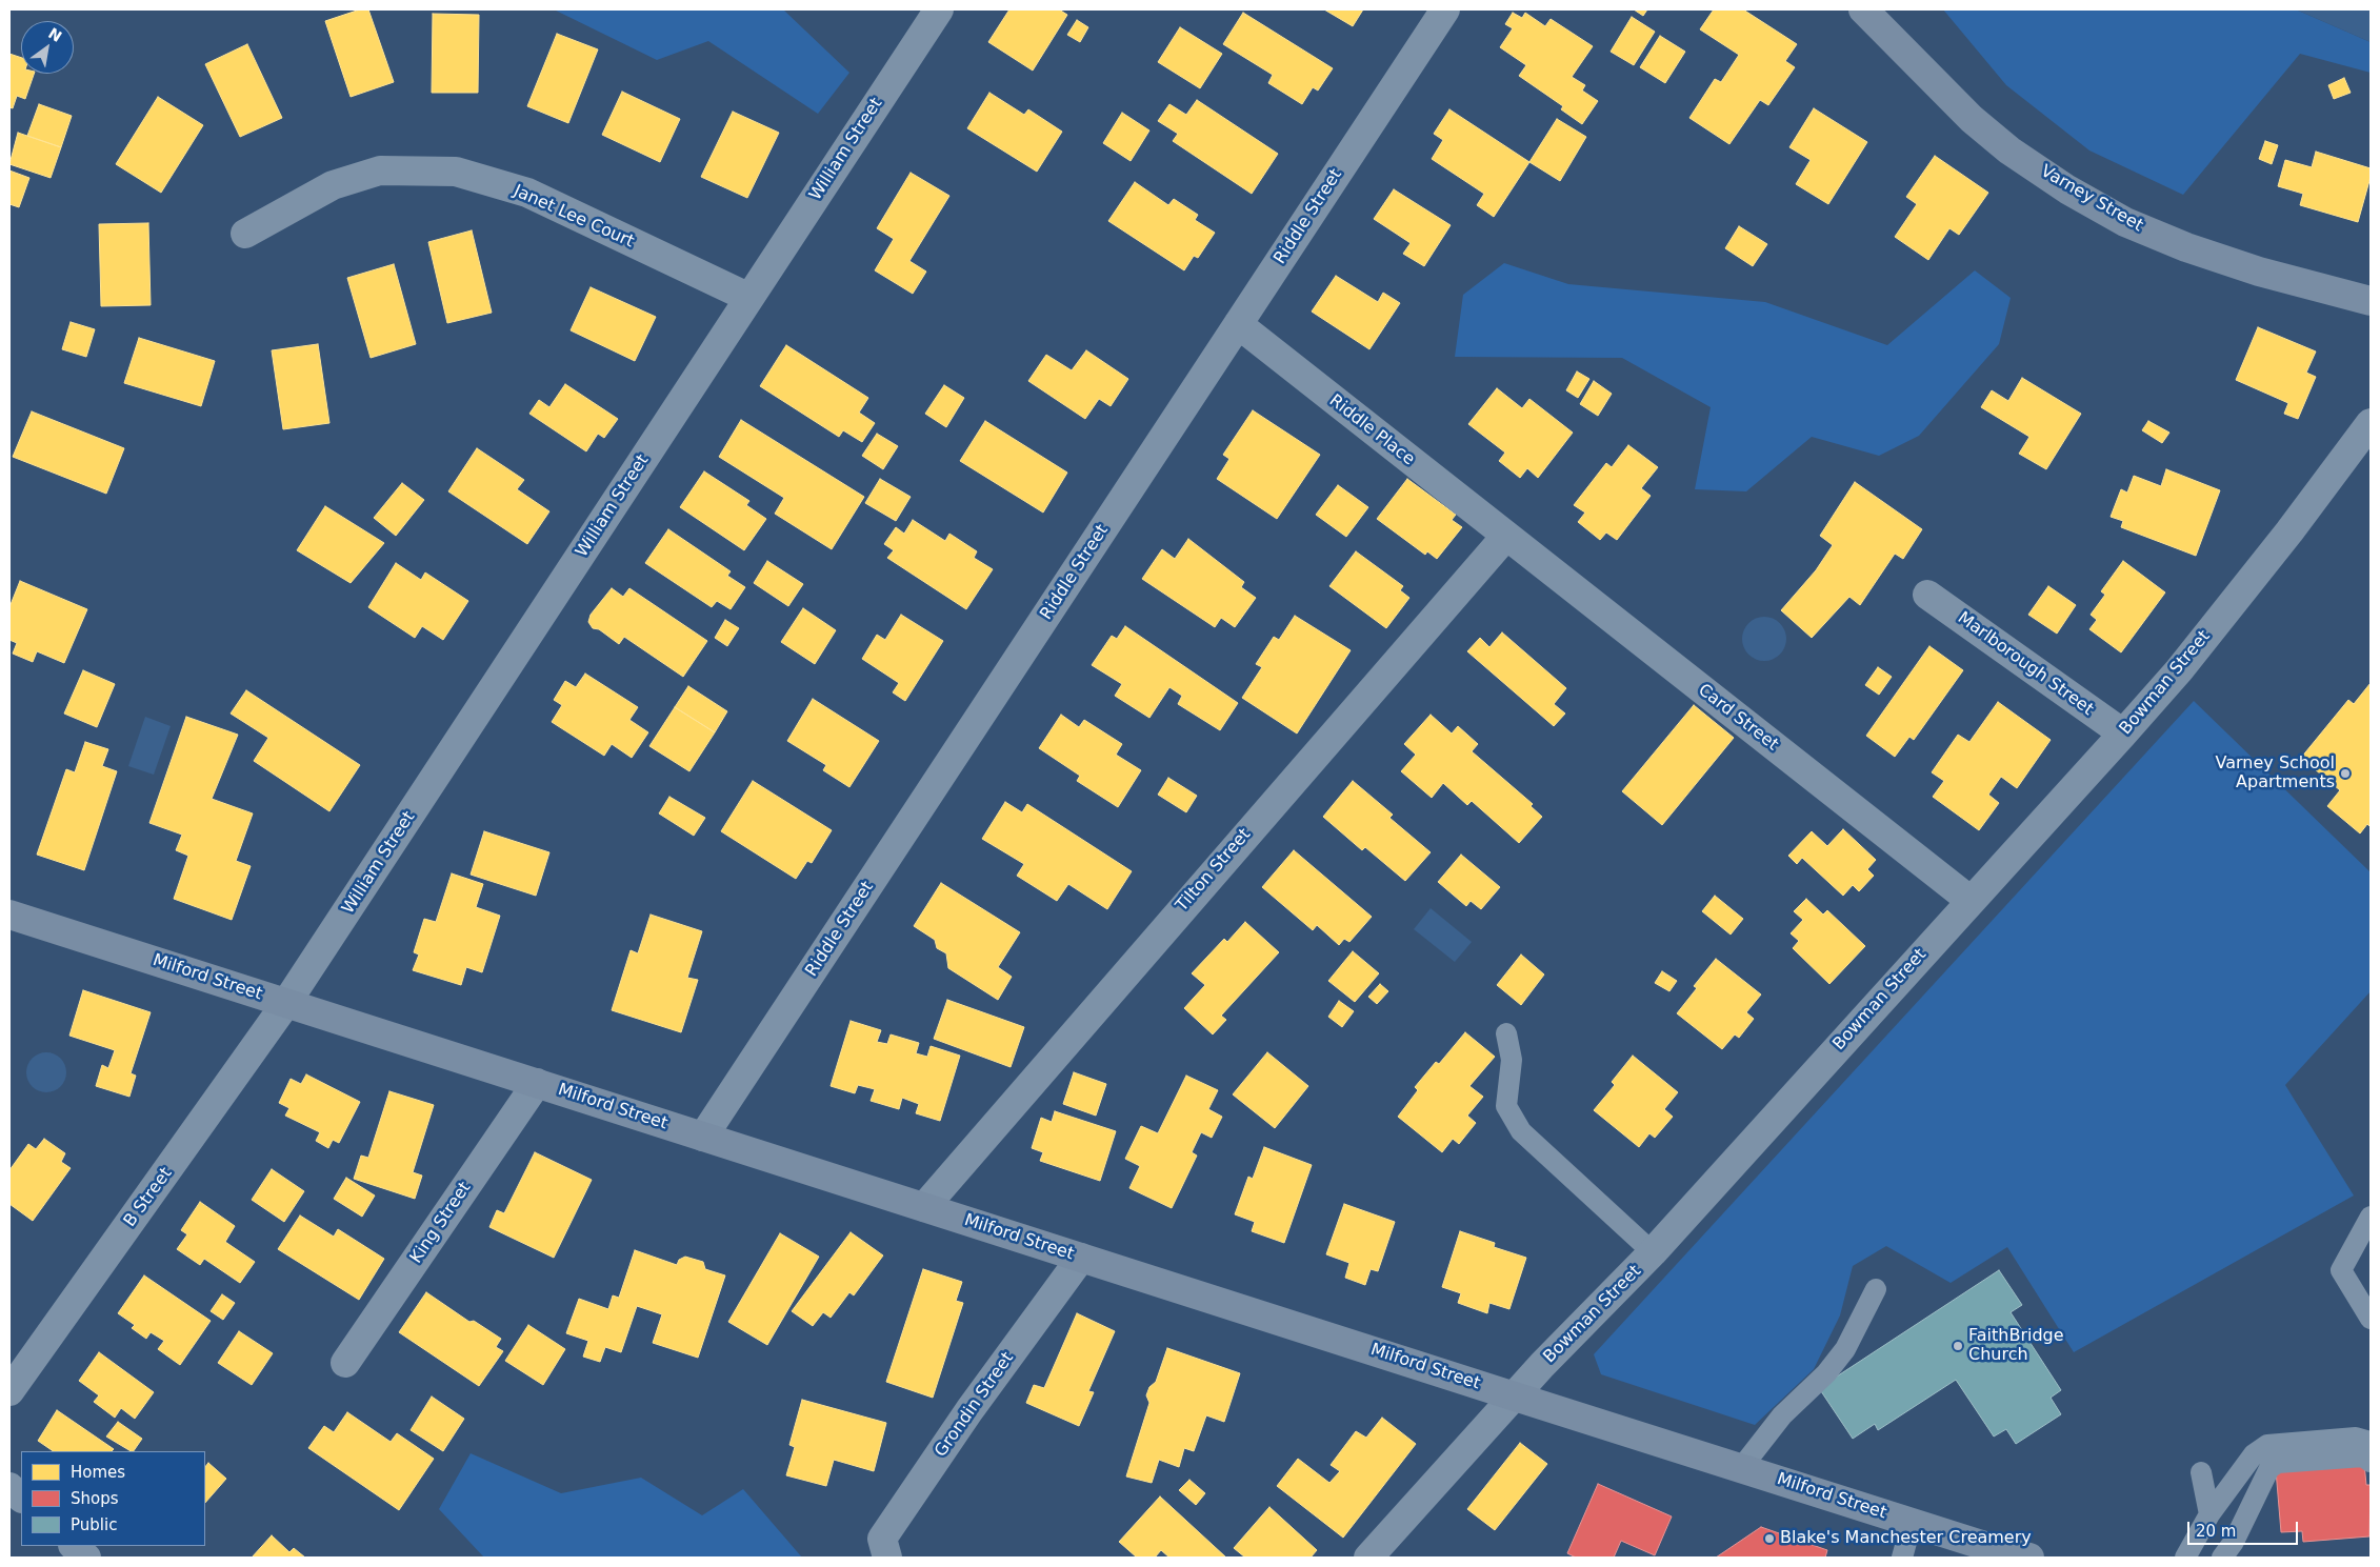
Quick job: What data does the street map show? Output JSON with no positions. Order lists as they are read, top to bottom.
{
  "streets": {
    "street": [
      "William Street",
      "Varney Street",
      "Janet Lee Court",
      "Riddle Street",
      "Riddle Place",
      "Marlborough Street",
      "Bowman Street",
      "Card Street",
      "Tilton Street",
      "Milford Street",
      "B Street",
      "King Street",
      "Grondin Street"
    ]
  },
  "crossings": [
    ["William Street", "Janet Lee Court"],
    ["William Street", "Milford Street"],
    ["William Street", "B Street"],
    ["Riddle Street", "Riddle Place"],
    ["Riddle Street", "Milford Street"],
    ["Riddle Place", "Card Street"],
    ["Riddle Place", "Tilton Street"],
    ["Marlborough Street", "Bowman Street"],
    ["Bowman Street", "Card Street"],
    ["Bowman Street", "Milford Street"],
    ["Card Street", "Tilton Street"],
    ["Tilton Street", "Milford Street"],
    ["Milford Street", "B Street"],
    ["Milford Street", "King Street"],
    ["Milford Street", "Grondin Street"]
  ],
  "places": ["Varney School Apartments", "FaithBridge Church", "Blake's Manchester Creamery"],
  "legend": ["Homes", "Shops", "Public"],
  "scale_bar": "20 m",
  "north": "top right"
}
